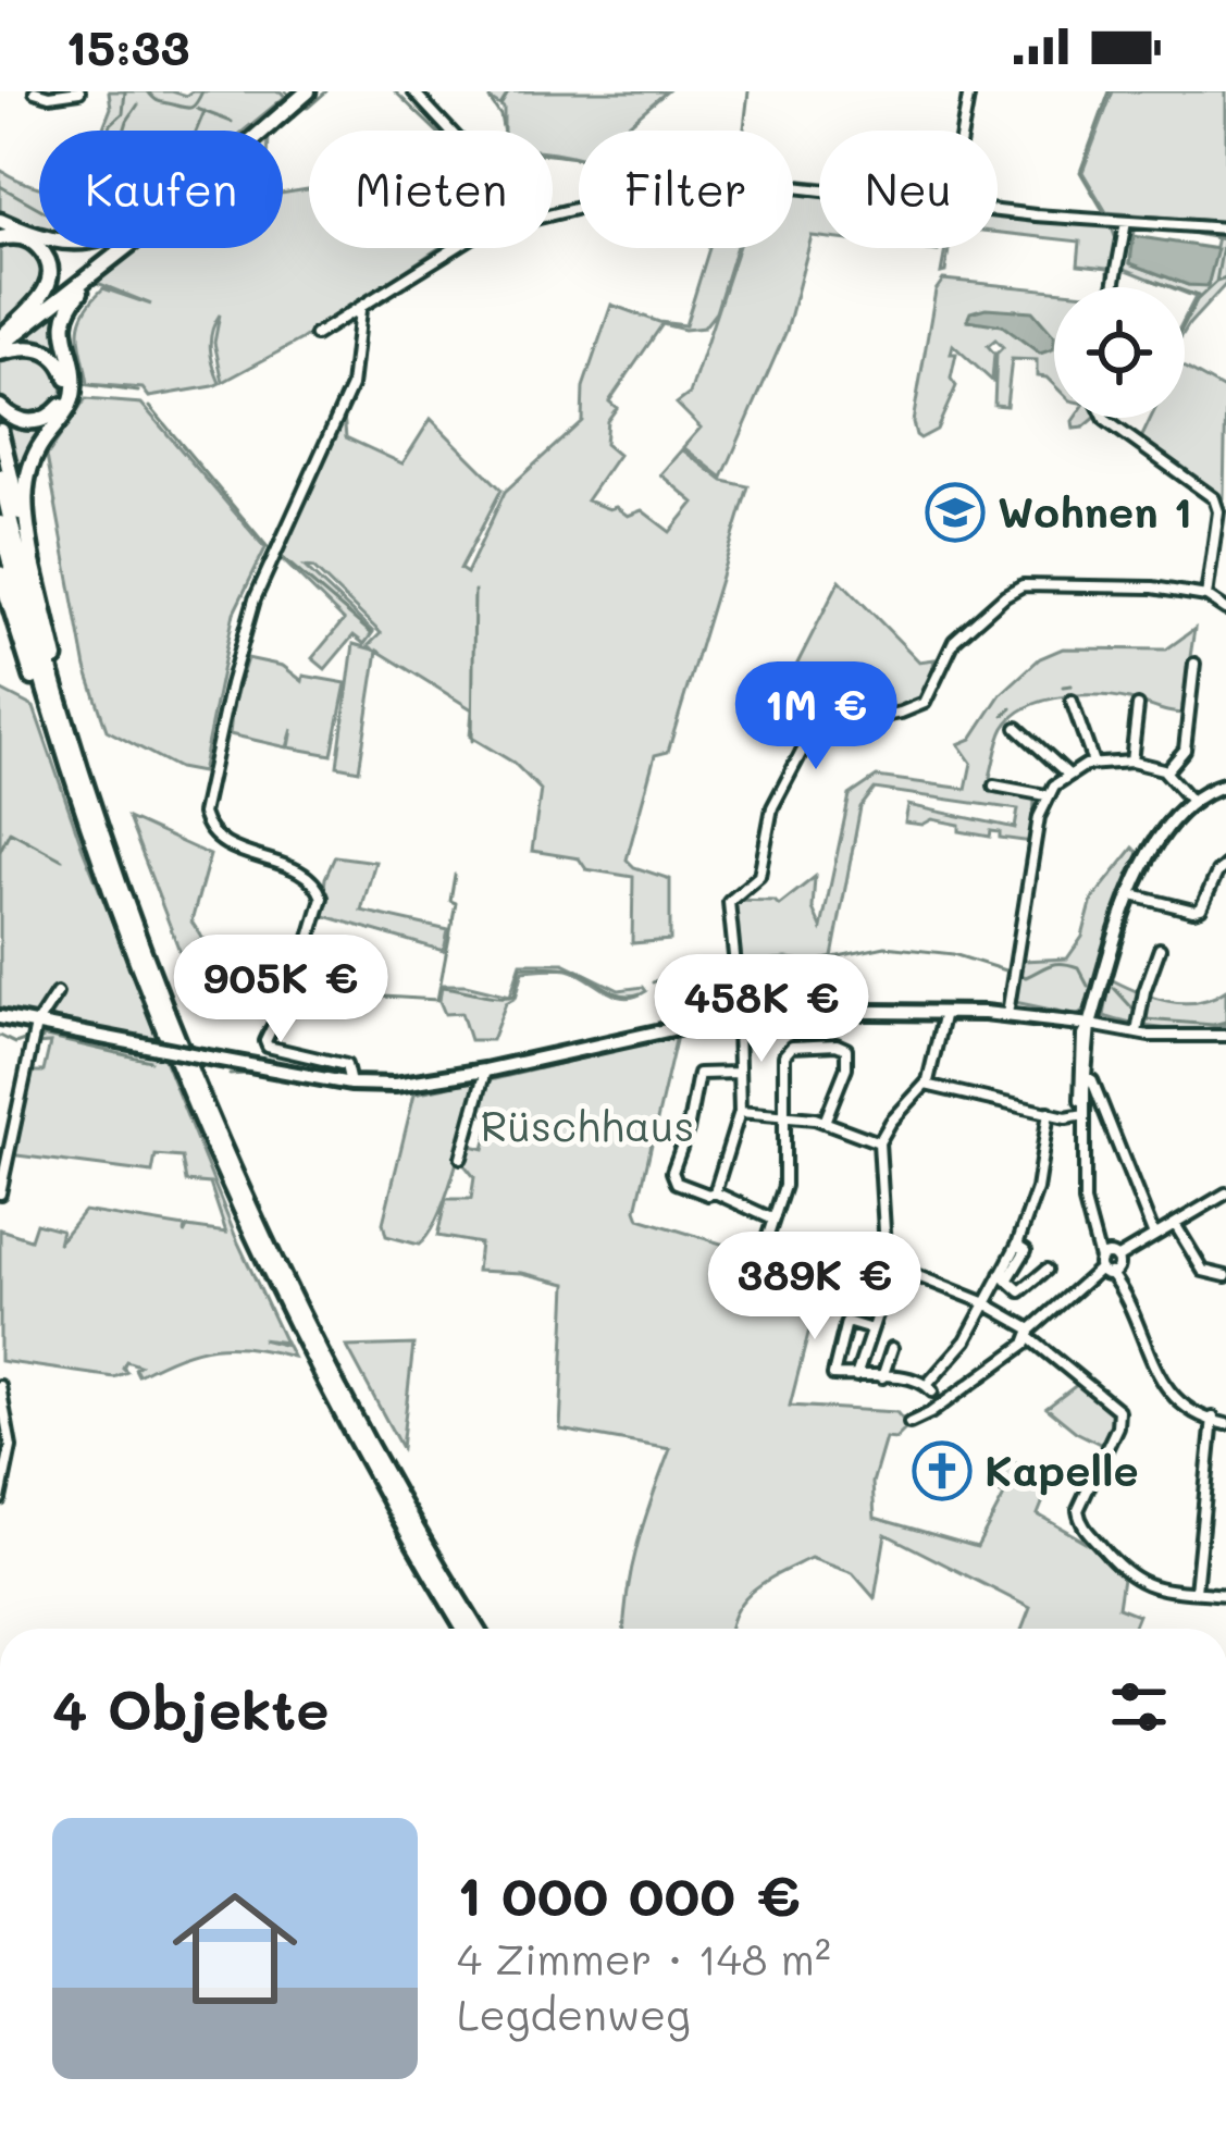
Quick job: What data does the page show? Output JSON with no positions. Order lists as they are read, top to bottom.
{
  "parks": ["Rüschhaus"],
  "places": {
    "school or university": ["Wohnen 1"],
    "church": ["Kapelle"]
  },
  "page": {
    "status": "15:33",
    "chip": [
      "Kaufen",
      "Mieten",
      "Filter",
      "Neu"
    ],
    "price": [
      "1M €",
      "905K €",
      "458K €",
      "389K €"
    ],
    "heading": "4 Objekte",
    "list": [
      {
        "name": "1 000 000 €",
        "note": "4 Zimmer · 148 m² · Legdenweg"
      }
    ]
  }
}
